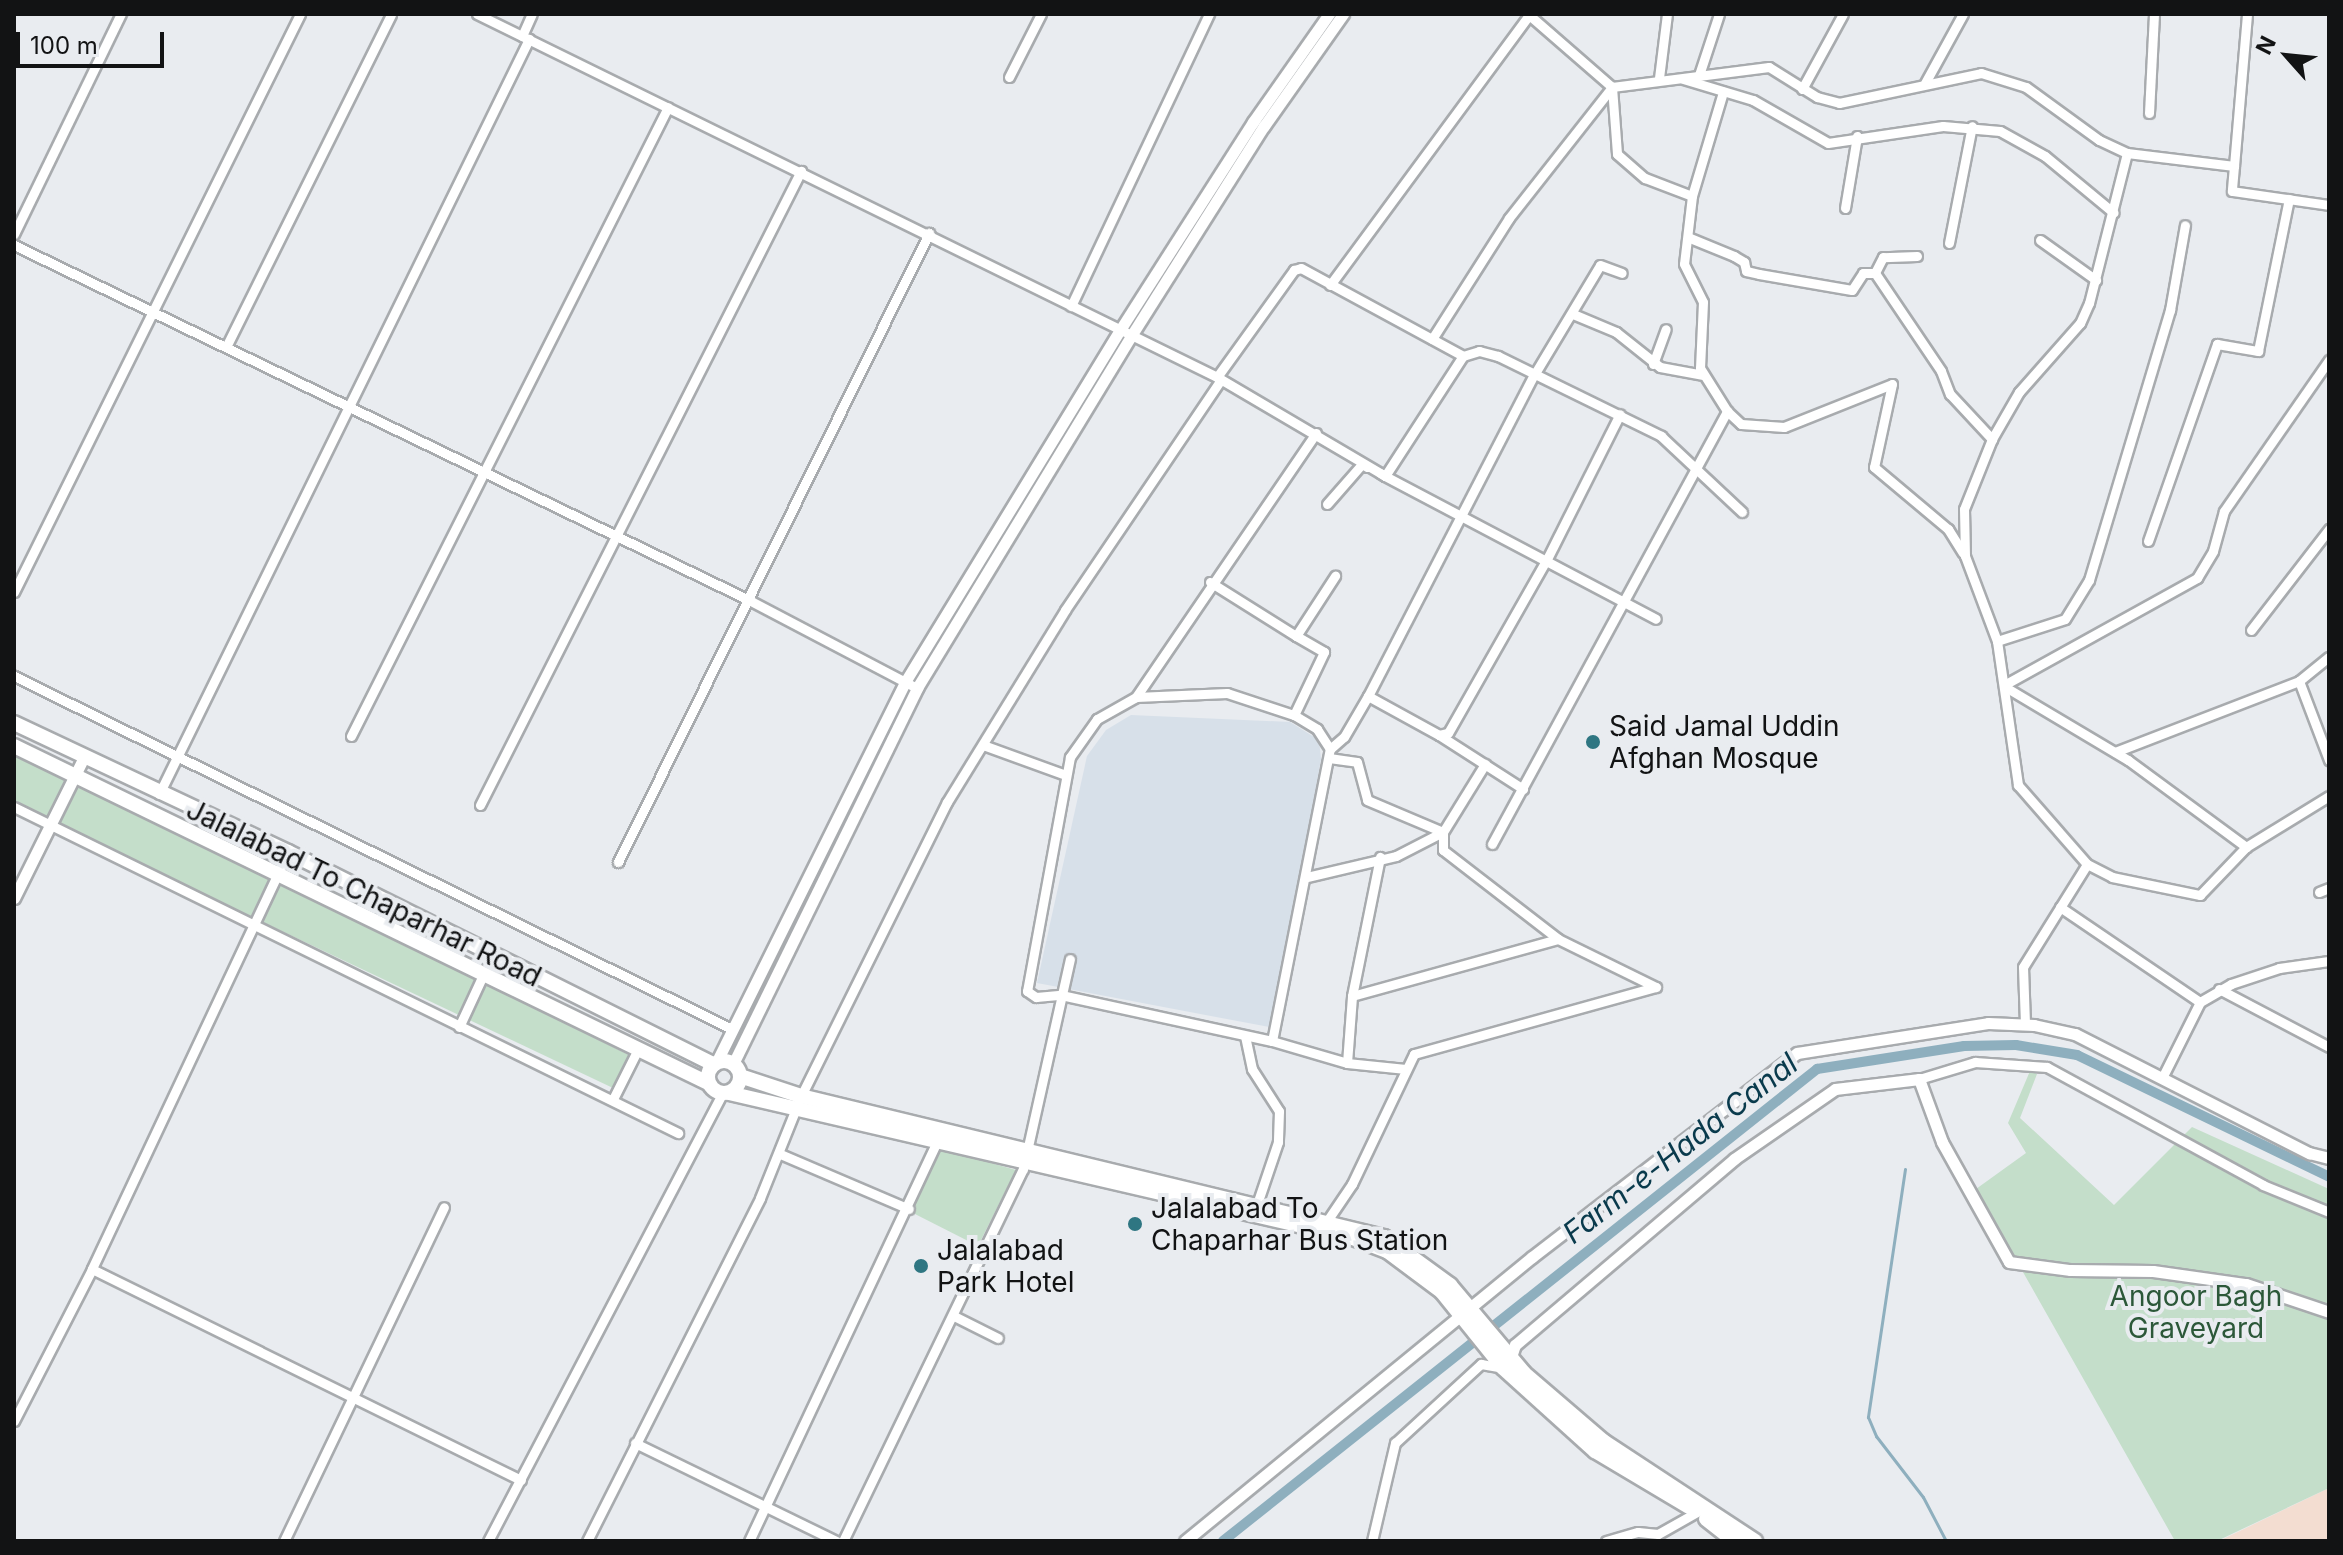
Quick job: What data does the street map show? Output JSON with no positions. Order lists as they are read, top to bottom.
{
  "streets": {
    "main road": ["Jalalabad To Chaparhar Road"]
  },
  "water": ["Farm-e-Hada Canal"],
  "parks": ["Angoor Bagh Graveyard"],
  "places": ["Said Jamal Uddin Afghan Mosque", "Jalalabad To Chaparhar Bus Station", "Jalalabad Park Hotel"],
  "scale_bar": "100 m",
  "north": "top left"
}
